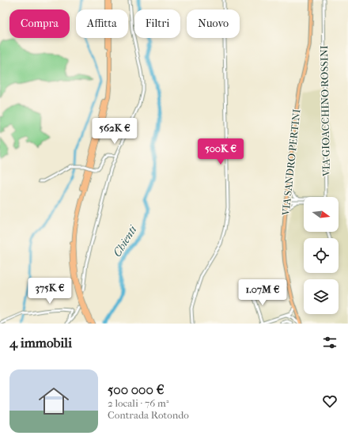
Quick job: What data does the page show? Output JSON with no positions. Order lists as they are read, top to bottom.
{
  "streets": {
    "main road": ["VIA SANDRO PERTINI"],
    "street": ["VIA GIOACCHINO ROSSINI"]
  },
  "water": ["Chienti"],
  "north": "right",
  "page": {
    "chip": [
      "Compra",
      "Affitta",
      "Filtri",
      "Nuovo"
    ],
    "price": [
      "562K €",
      "500K €",
      "375K €",
      "1.07M €"
    ],
    "heading": "4 immobili",
    "list": [
      {
        "name": "500 000 €",
        "note": "2 locali · 76 m² · Contrada Rotondo"
      }
    ]
  }
}
